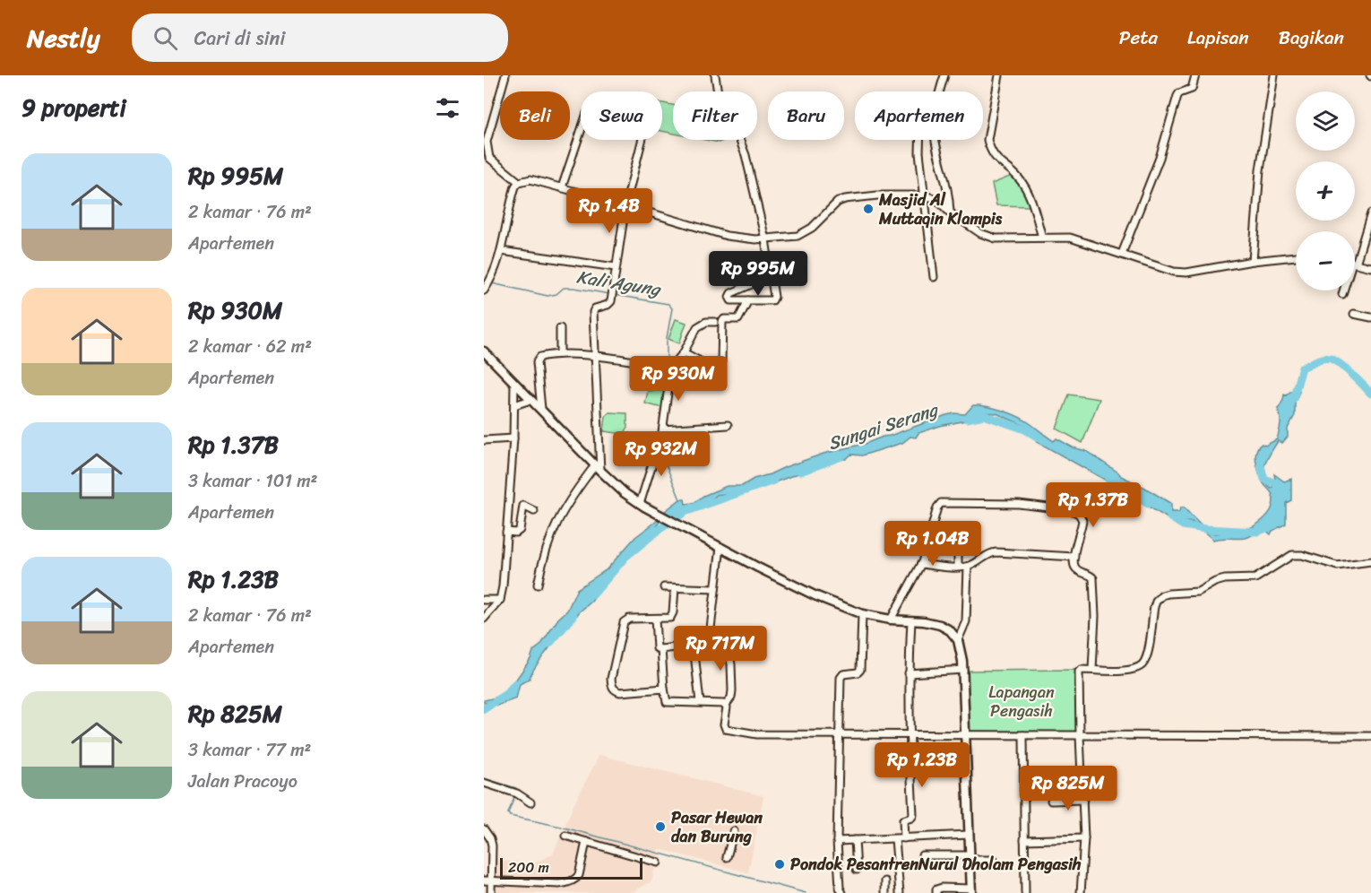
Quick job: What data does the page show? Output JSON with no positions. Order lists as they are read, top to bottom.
{
  "water": ["Kali Agung", "Sungai Serang"],
  "parks": ["Lapangan Pengasih"],
  "places": ["Masjid Al Muttaqin Klampis", "Pasar Hewan dan Burung", "Pondok PesantrenNurul Dholam Pengasih"],
  "scale_bar": "200 m",
  "page": {
    "header": "Nestly",
    "search": "Cari di sini",
    "nav": ["Peta", "Lapisan", "Bagikan"],
    "heading": "9 properti",
    "map_buttons": ["+", "−"],
    "chip": [
      "Beli",
      "Sewa",
      "Filter",
      "Baru",
      "Apartemen"
    ],
    "list": [
      {
        "name": "Rp 995M",
        "note": "2 kamar · 76 m² · Apartemen"
      },
      {
        "name": "Rp 930M",
        "note": "2 kamar · 62 m² · Apartemen"
      },
      {
        "name": "Rp 1.37B",
        "note": "3 kamar · 101 m² · Apartemen"
      },
      {
        "name": "Rp 1.23B",
        "note": "2 kamar · 76 m² · Apartemen"
      },
      {
        "name": "Rp 825M",
        "note": "3 kamar · 77 m² · Jalan Pracoyo"
      }
    ],
    "price": [
      "Rp 1.4B",
      "Rp 995M",
      "Rp 930M",
      "Rp 932M",
      "Rp 1.37B",
      "Rp 1.04B",
      "Rp 717M",
      "Rp 1.23B",
      "Rp 825M"
    ],
    "scale": "200 m"
  }
}
